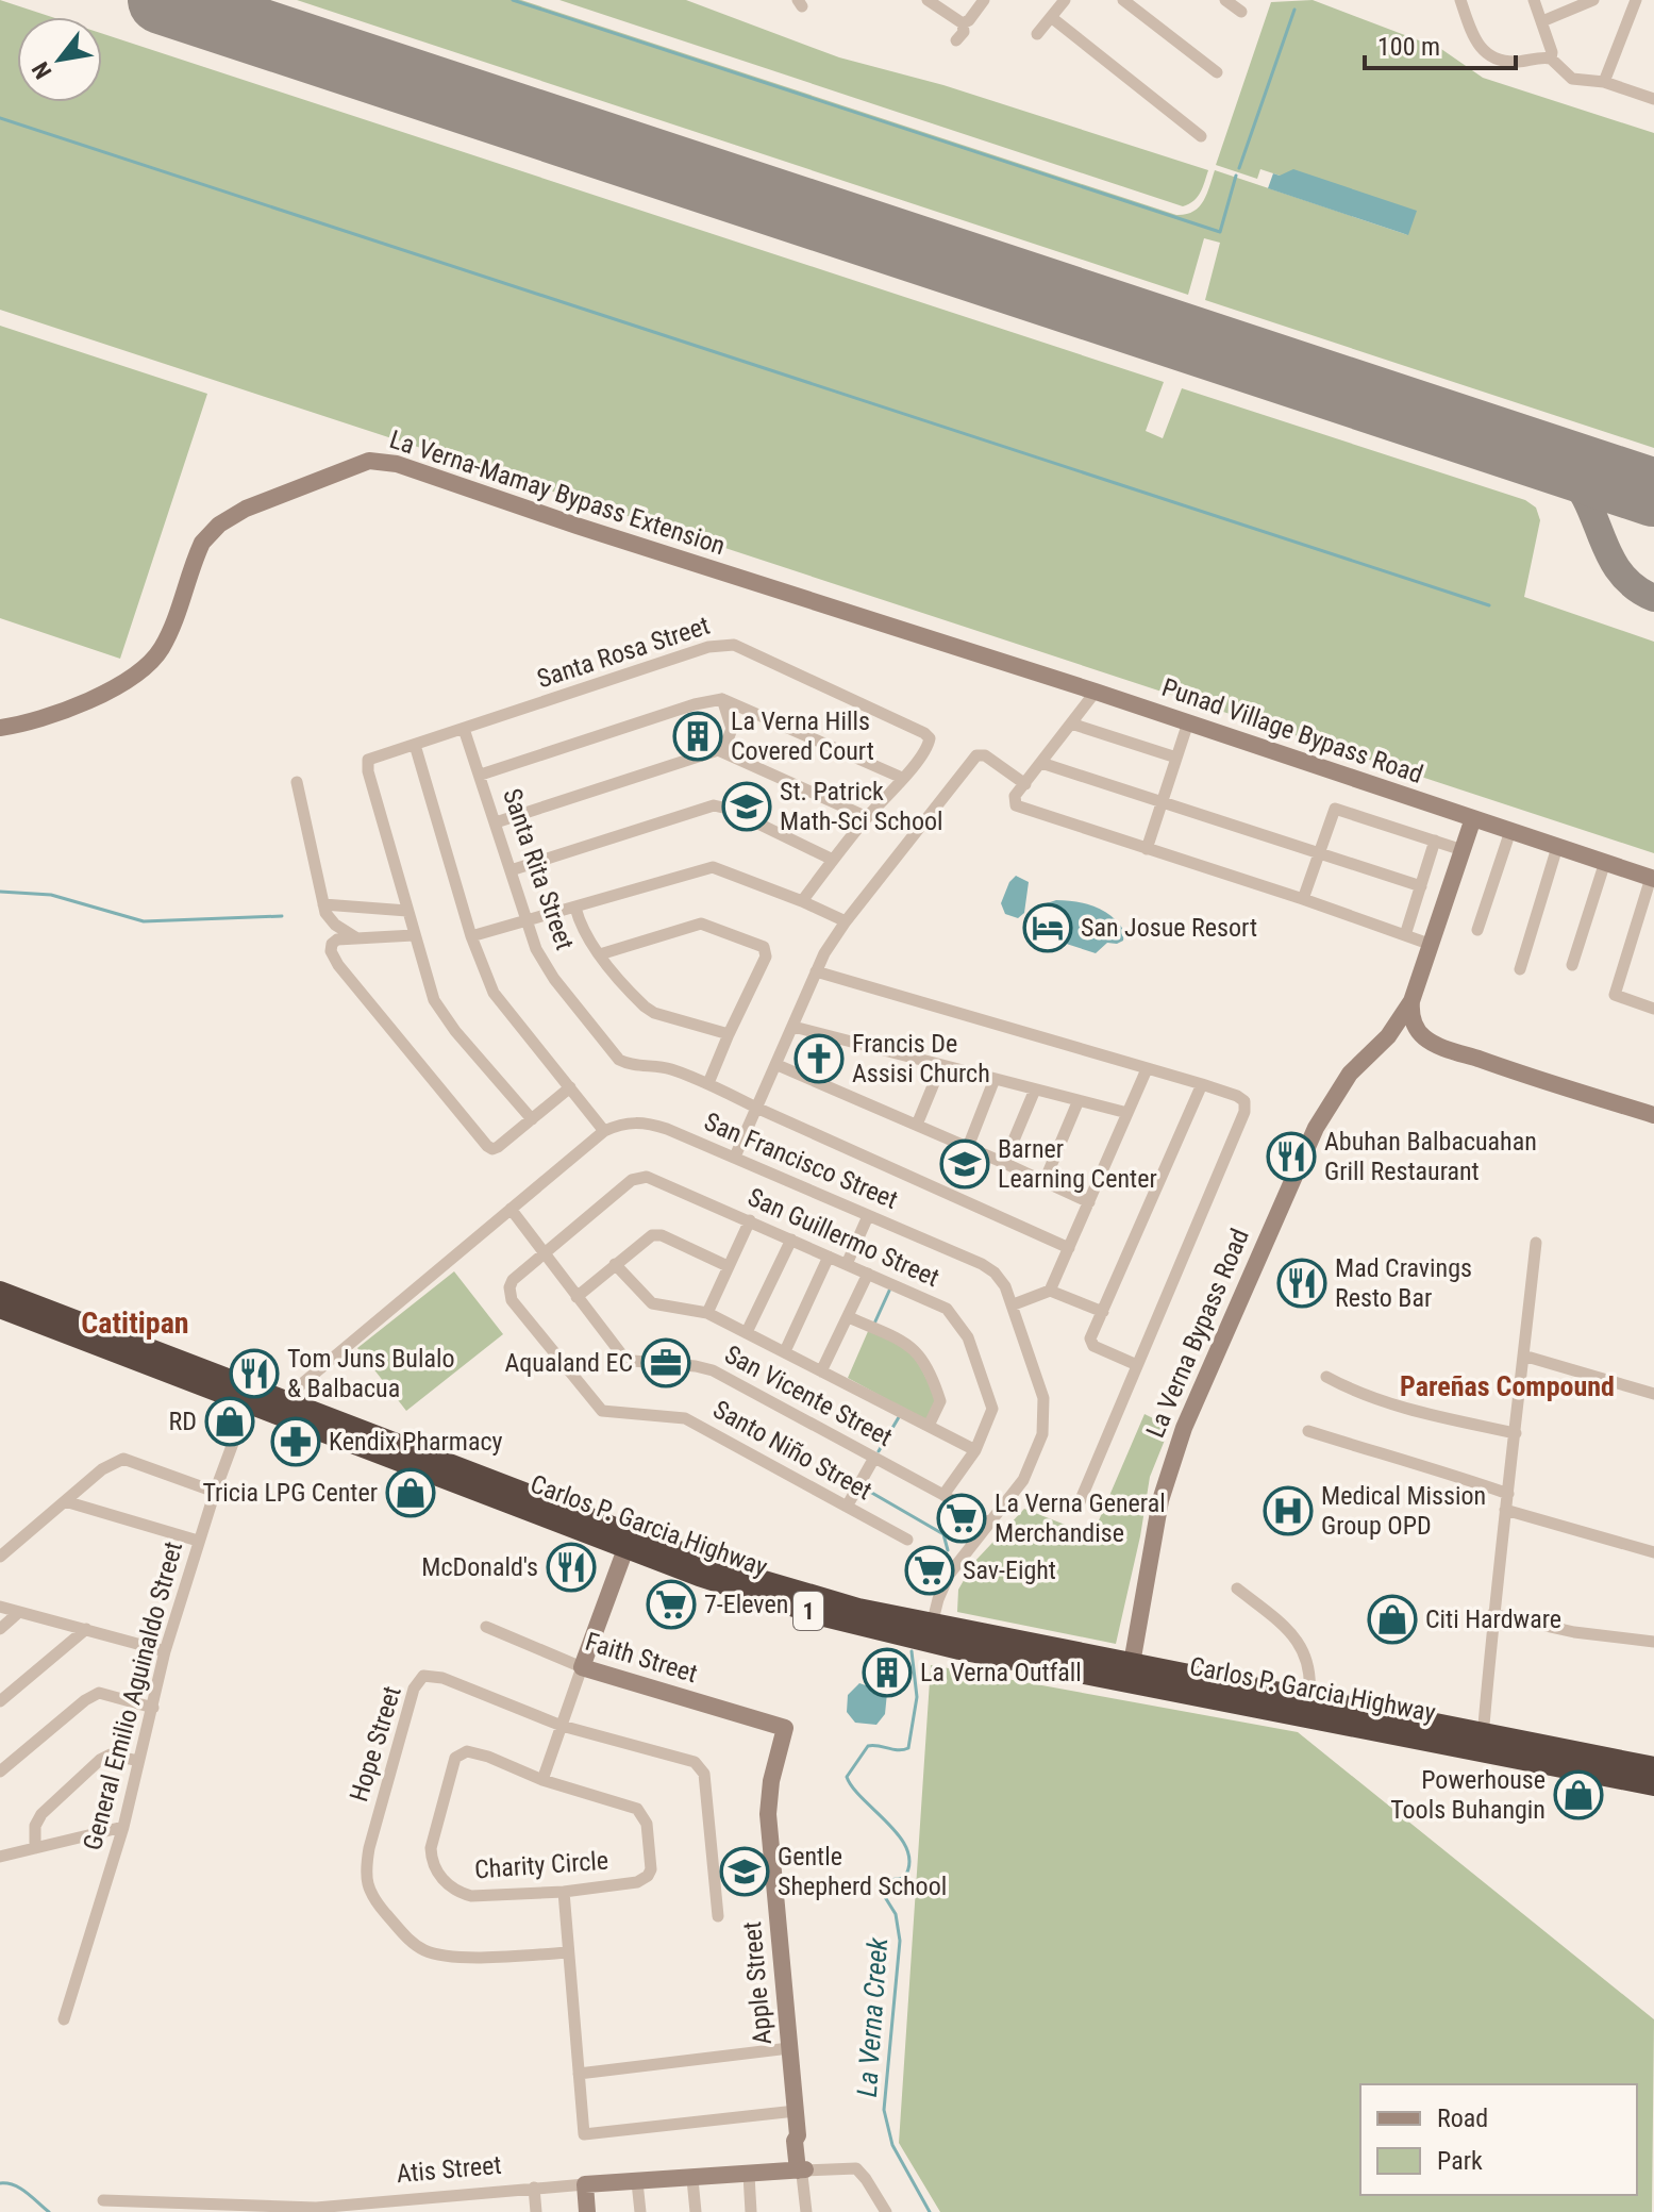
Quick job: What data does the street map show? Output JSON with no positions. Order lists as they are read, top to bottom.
{
  "streets": {
    "highway": ["Carlos P. Garcia Highway", "1"],
    "main road": [
      "La Verna-Mamay Bypass Extension",
      "Punad Village Bypass Road",
      "La Verna Bypass Road",
      "Faith Street",
      "Apple Street",
      "Atis Street"
    ],
    "street": [
      "Santa Rosa Street",
      "Santa Rita Street",
      "San Francisco Street",
      "San Guillermo Street",
      "San Vicente Street",
      "Santo Niño Street",
      "General Emilio Aguinaldo Street",
      "Hope Street",
      "Charity Circle"
    ]
  },
  "crossings": [
    ["La Verna-Mamay Bypass Extension", "Punad Village Bypass Road"],
    ["Santa Rosa Street", "Santa Rita Street"],
    ["San Francisco Street", "San Vicente Street"],
    ["San Francisco Street", "Carlos P. Garcia Highway"],
    ["San Guillermo Street", "San Vicente Street"],
    ["San Guillermo Street", "Santo Niño Street"],
    ["La Verna Bypass Road", "Carlos P. Garcia Highway"],
    ["San Vicente Street", "Santo Niño Street"],
    ["Carlos P. Garcia Highway", "General Emilio Aguinaldo Street"],
    ["Faith Street", "Apple Street"],
    ["Apple Street", "Atis Street"]
  ],
  "districts": ["Catitipan", "Pareñas Compound"],
  "water": ["La Verna Creek"],
  "places": {
    "building": ["La Verna Hills Covered Court", "La Verna Outfall"],
    "school or university": ["St. Patrick Math-Sci School", "Barner Learning Center", "Gentle Shepherd School"],
    "hotel": ["San Josue Resort"],
    "church": ["Francis De Assisi Church"],
    "restaurant": [
      "Abuhan Balbacuahan Grill Restaurant",
      "Mad Cravings Resto Bar",
      "Tom Juns Bulalo & Balbacua",
      "McDonald's"
    ],
    "office": ["Aqualand EC"],
    "shop": [
      "RD",
      "Tricia LPG Center",
      "Citi Hardware",
      "Powerhouse Tools Buhangin"
    ],
    "pharmacy": ["Kendix Pharmacy"],
    "hospital": ["Medical Mission Group OPD"],
    "supermarket": ["La Verna General Merchandise", "Sav-Eight", "7-Eleven"]
  },
  "legend": ["Road", "Park"],
  "scale_bar": "100 m",
  "north": "bottom left"
}
